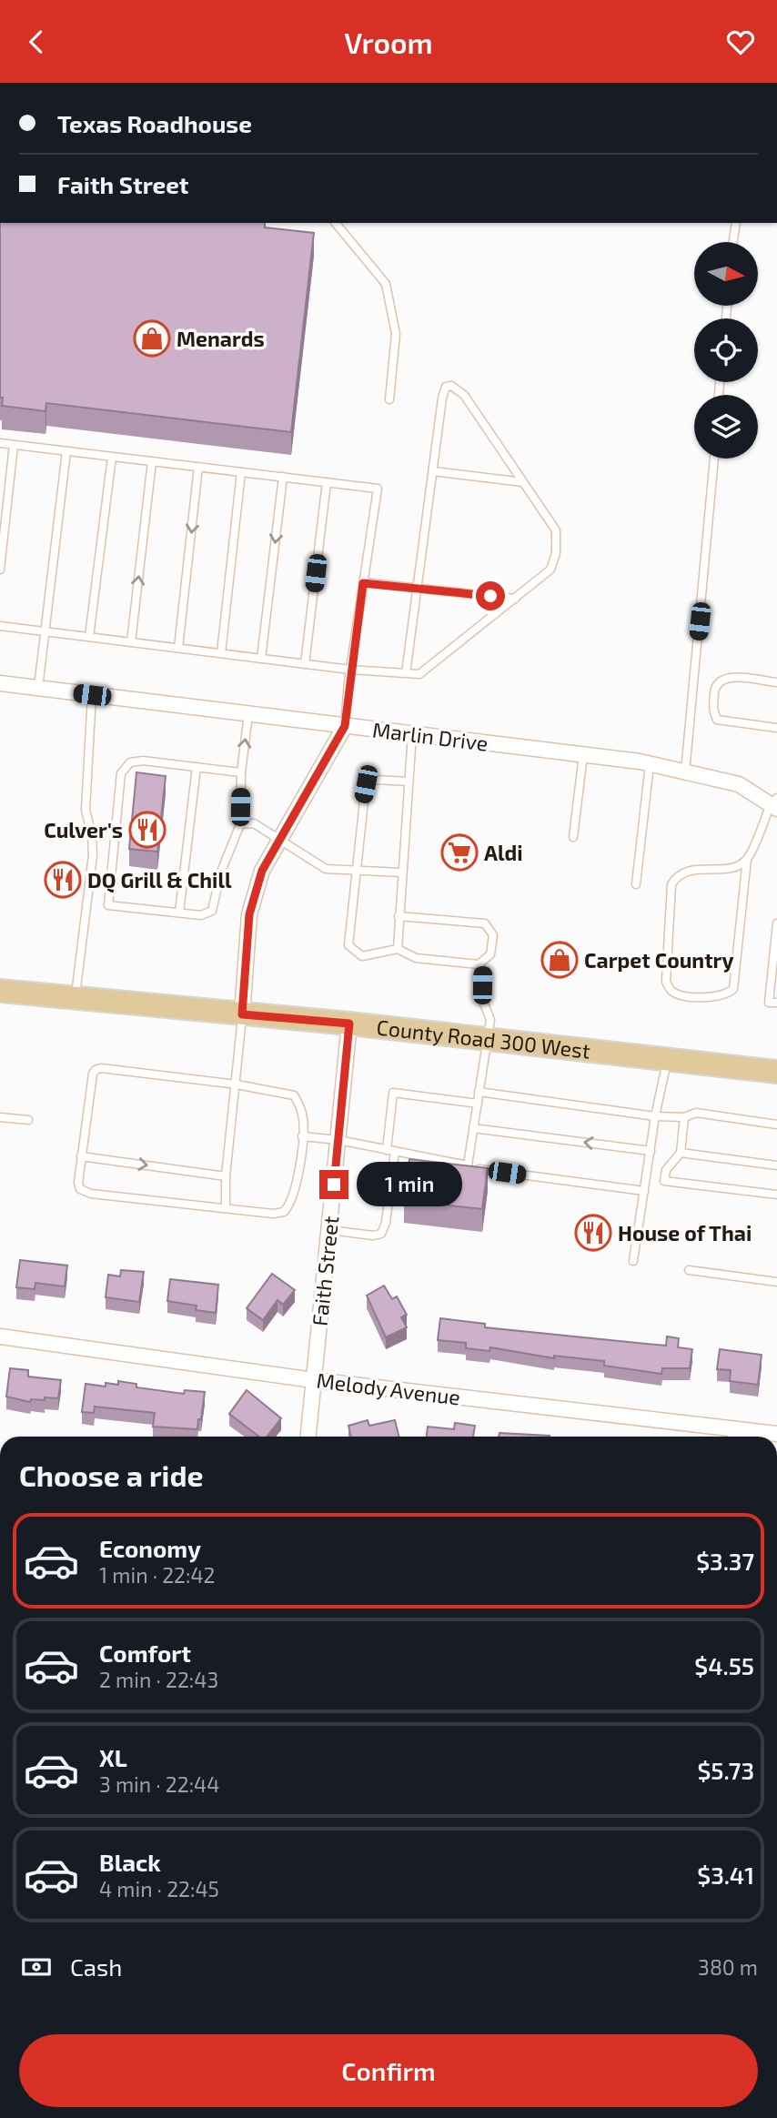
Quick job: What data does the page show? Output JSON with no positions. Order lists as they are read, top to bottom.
{
  "streets": {
    "main road": ["County Road 300 West"],
    "street": ["Marlin Drive", "Faith Street", "Melody Avenue"]
  },
  "crossings": [
    ["County Road 300 West", "Faith Street"],
    ["Faith Street", "Melody Avenue"]
  ],
  "places": {
    "shop": ["Menards", "Carpet Country"],
    "restaurant": ["Culver's", "DQ Grill & Chill", "House of Thai"],
    "supermarket": ["Aldi"]
  },
  "north": "right",
  "page": {
    "header": "Vroom",
    "banner": ["Texas Roadhouse", "Faith Street"],
    "bubble": "1 min",
    "heading": "Choose a ride",
    "list": [
      {
        "name": "Economy",
        "note": "1 min · 22:42",
        "value": "$3.37"
      },
      {
        "name": "Comfort",
        "note": "2 min · 22:43",
        "value": "$4.55"
      },
      {
        "name": "XL",
        "note": "3 min · 22:44",
        "value": "$5.73"
      },
      {
        "name": "Black",
        "note": "4 min · 22:45",
        "value": "$3.41"
      }
    ],
    "pay": ["Cash", "380 m"],
    "buttons": "Confirm"
  }
}
